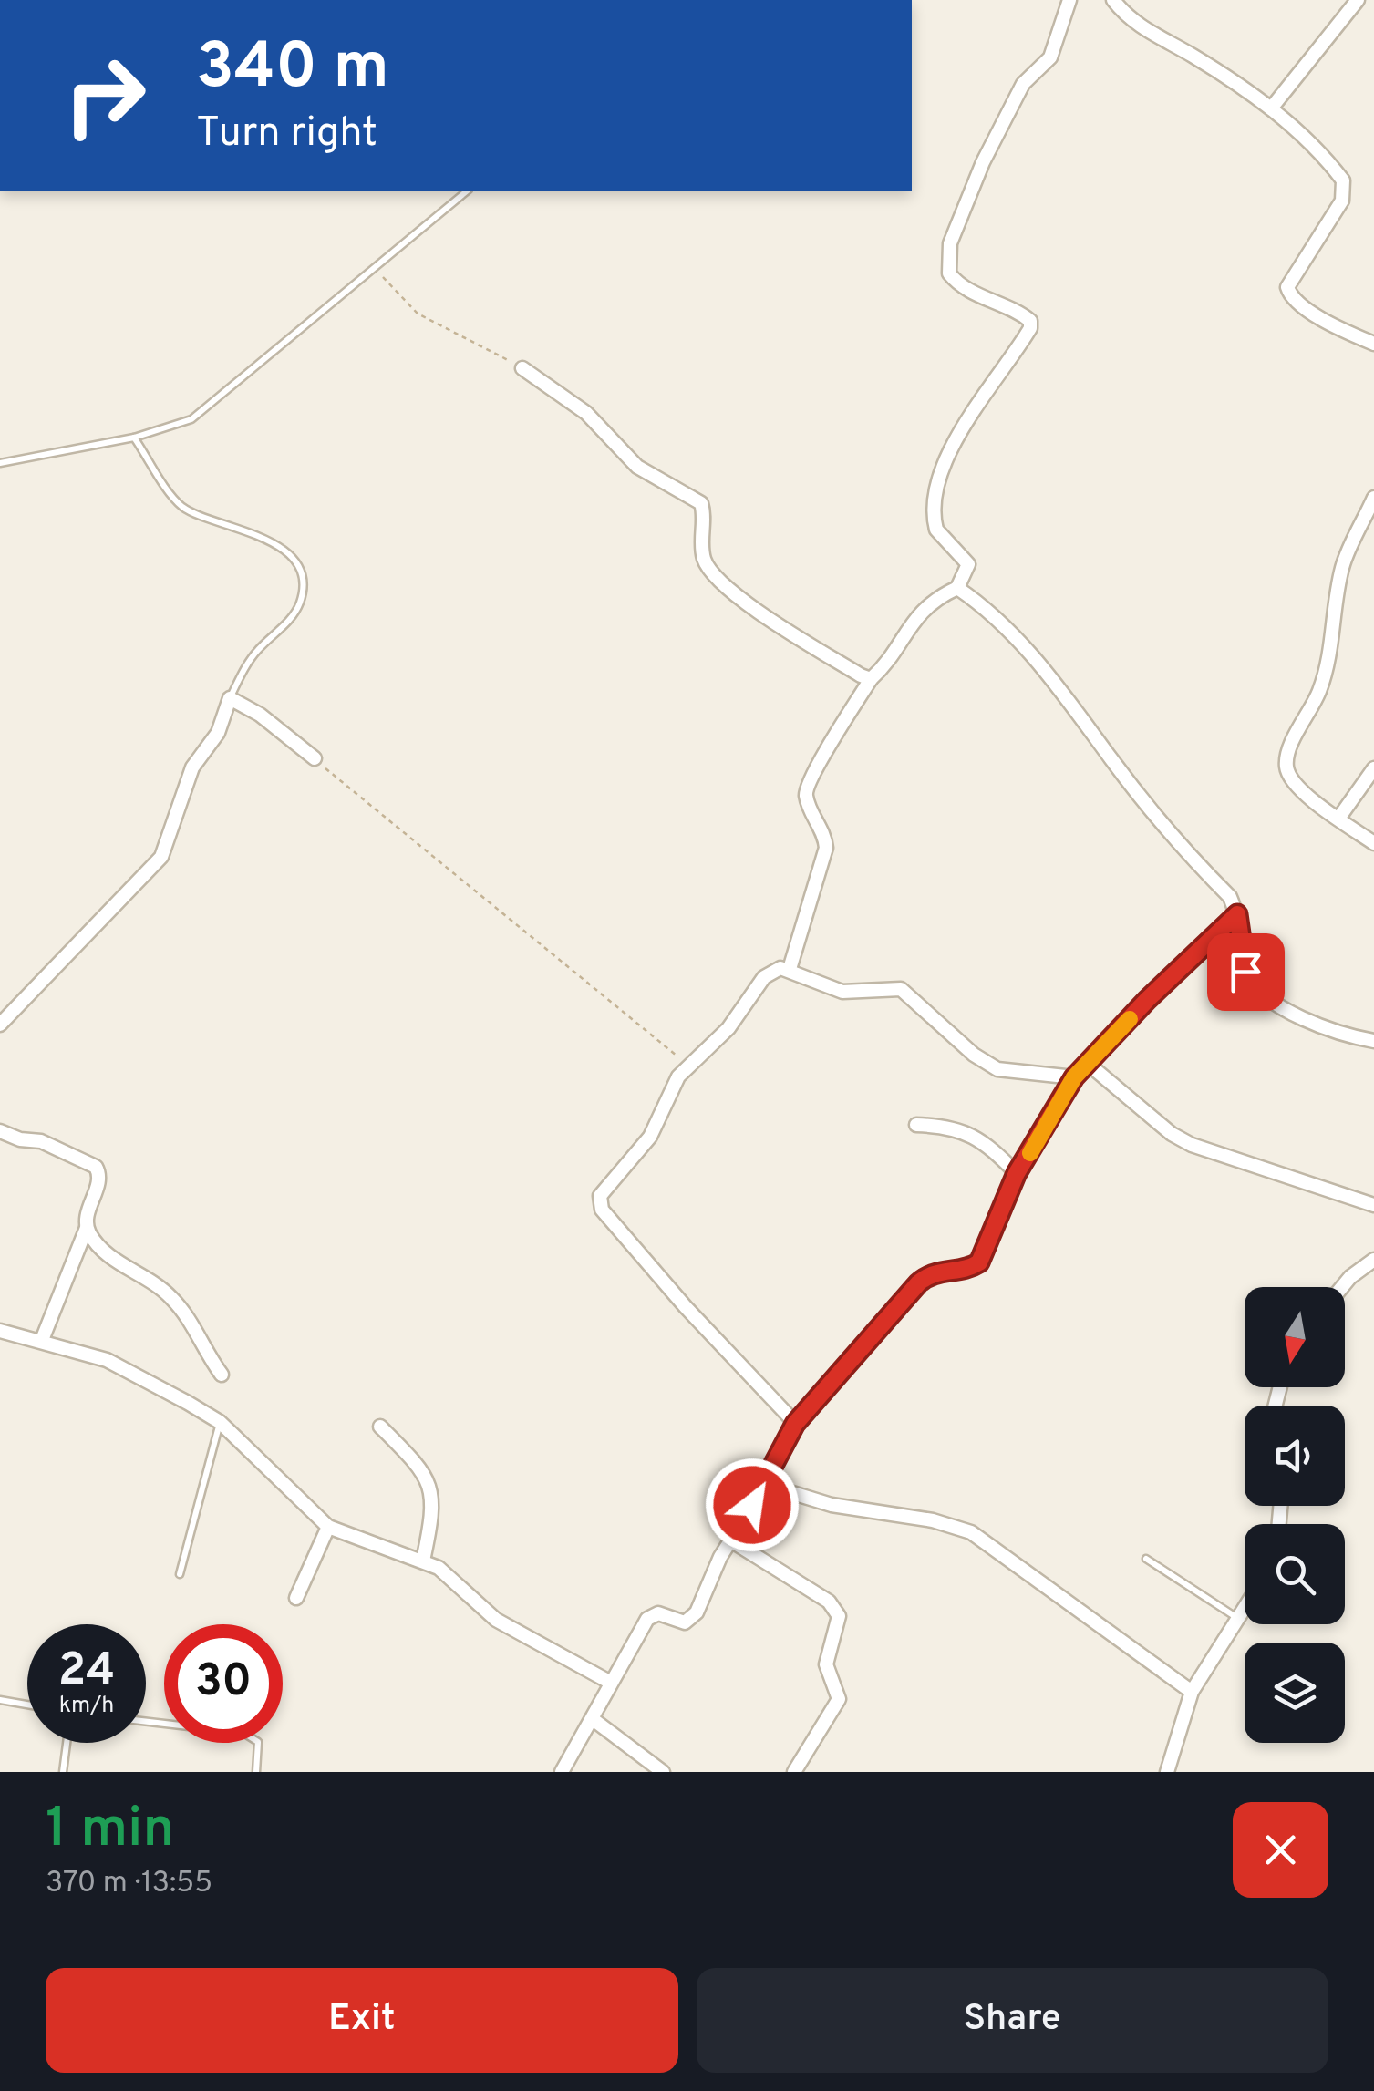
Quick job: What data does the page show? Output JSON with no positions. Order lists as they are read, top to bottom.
{
  "north": "bottom",
  "page": {
    "turn": ["340 m", "Turn right"],
    "speed": "24 km/h",
    "limit": "30",
    "heading": ["1 min", "370 m · 13:55"],
    "buttons": ["Exit", "Share"]
  }
}
